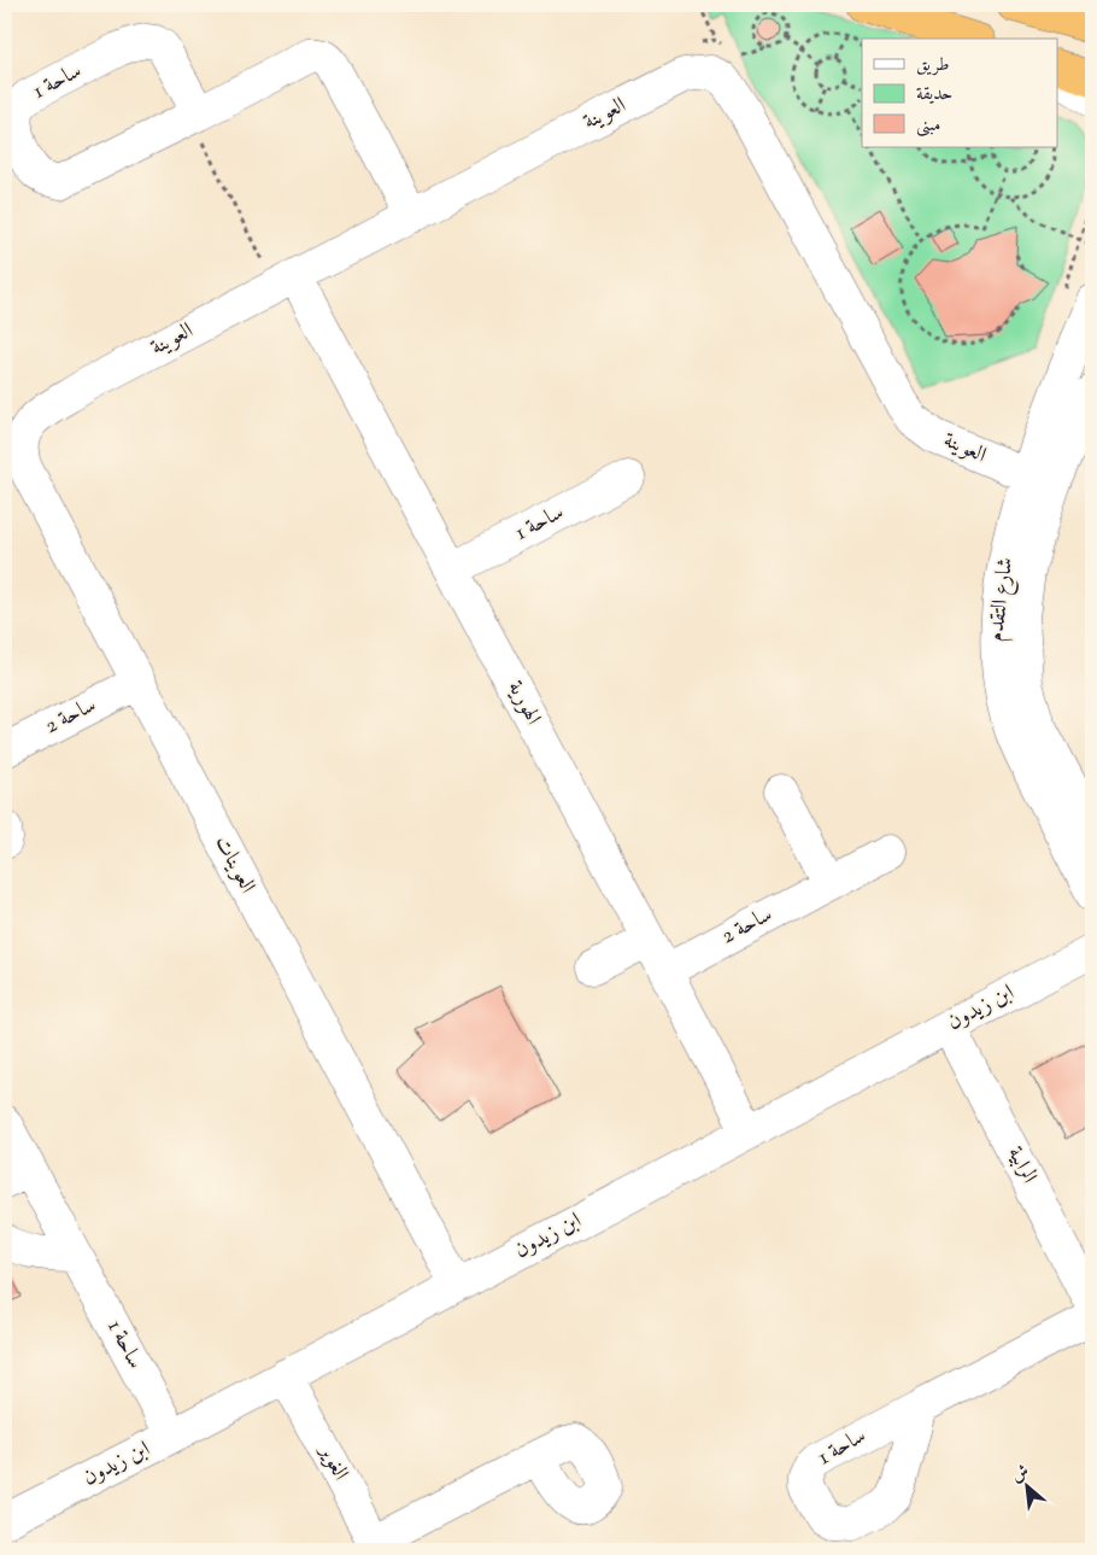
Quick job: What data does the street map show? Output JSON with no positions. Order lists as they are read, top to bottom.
{
  "streets": {
    "street": [
      "ساحة 1",
      "العوينة",
      "شارع التقدم",
      "الهورية",
      "ساحة 2",
      "العوينات",
      "ابن زيدون",
      "الرابية",
      "الغوير"
    ]
  },
  "crossings": [
    ["ساحة 1", "العوينة"],
    ["ساحة 1", "الهورية"],
    ["ساحة 1", "ابن زيدون"],
    ["العوينة", "شارع التقدم"],
    ["العوينة", "الهورية"],
    ["العوينة", "العوينات"],
    ["الهورية", "ساحة 2"],
    ["الهورية", "ابن زيدون"],
    ["ساحة 2", "العوينات"],
    ["العوينات", "ابن زيدون"],
    ["ابن زيدون", "الرابية"],
    ["ابن زيدون", "الغوير"]
  ],
  "legend": ["طريق", "حديقة", "مبنى"],
  "north": "top left"
}
